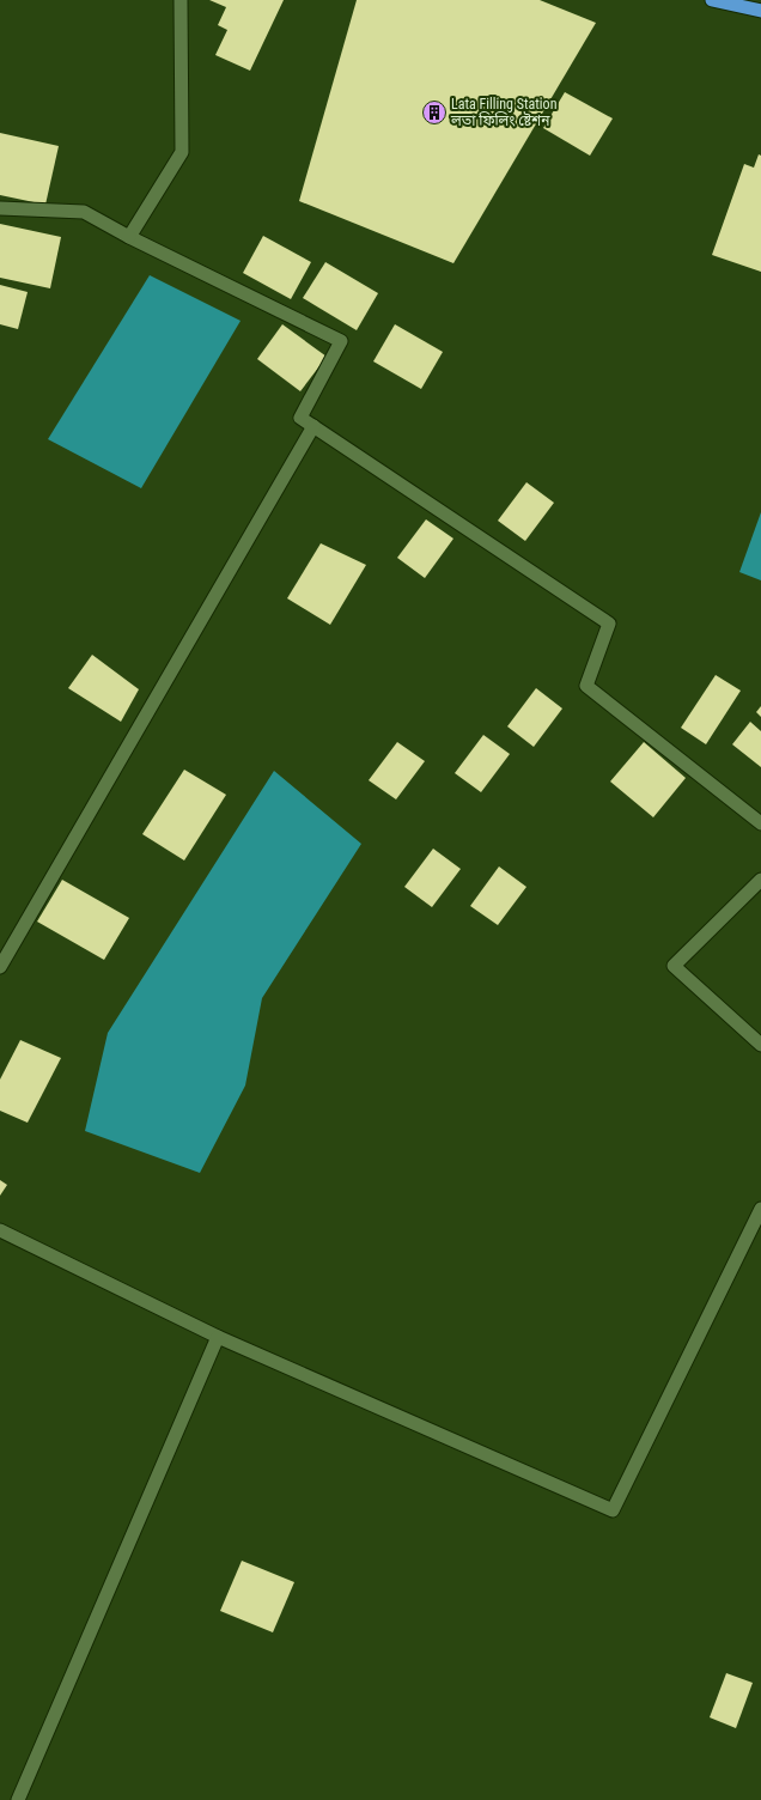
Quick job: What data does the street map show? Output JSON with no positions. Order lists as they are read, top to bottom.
{
  "places": {
    "building": ["Lata Filling Station লতা ফিলিং ষ্টেশন"]
  }
}
